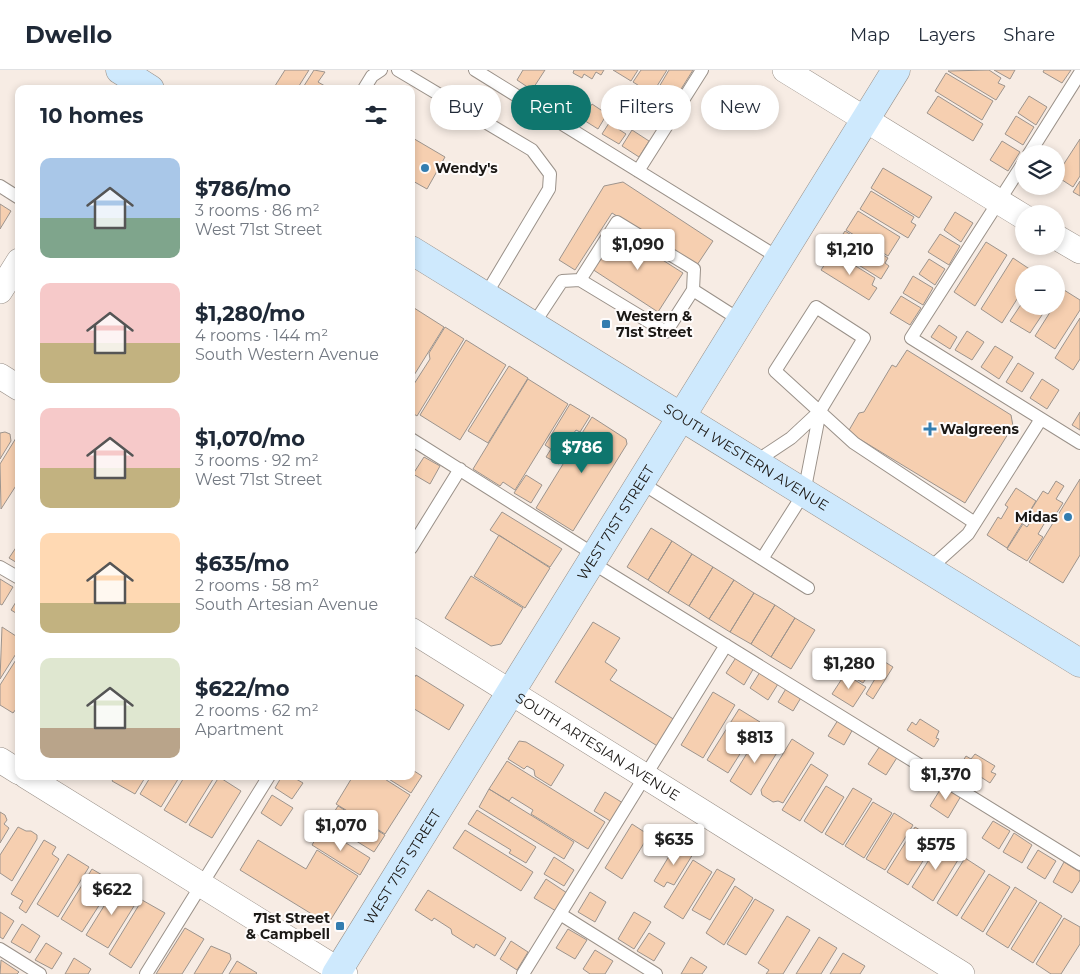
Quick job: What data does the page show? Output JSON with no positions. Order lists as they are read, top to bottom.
{
  "streets": {
    "main road": ["SOUTH WESTERN AVENUE", "WEST 71ST STREET"],
    "street": ["SOUTH ARTESIAN AVENUE"]
  },
  "crossings": [
    ["SOUTH WESTERN AVENUE", "WEST 71ST STREET"],
    ["WEST 71ST STREET", "SOUTH ARTESIAN AVENUE"]
  ],
  "places": {
    "other": ["Wendy's", "Midas"],
    "transit": ["Western & 71st Street", "71st Street & Campbell"],
    "health": ["Walgreens"]
  },
  "page": {
    "header": "Dwello",
    "nav": ["Map", "Layers", "Share"],
    "chip": [
      "Buy",
      "Rent",
      "Filters",
      "New"
    ],
    "heading": "10 homes",
    "map_buttons": ["+", "−"],
    "list": [
      {
        "name": "$786/mo",
        "note": "3 rooms · 86 m² · West 71st Street"
      },
      {
        "name": "$1,280/mo",
        "note": "4 rooms · 144 m² · South Western Avenue"
      },
      {
        "name": "$1,070/mo",
        "note": "3 rooms · 92 m² · West 71st Street"
      },
      {
        "name": "$635/mo",
        "note": "2 rooms · 58 m² · South Artesian Avenue"
      },
      {
        "name": "$622/mo",
        "note": "2 rooms · 62 m² · Apartment"
      }
    ],
    "price": [
      "$1,090",
      "$1,210",
      "$786",
      "$1,280",
      "$813",
      "$1,370",
      "$1,070",
      "$635",
      "$575",
      "$622"
    ]
  }
}
